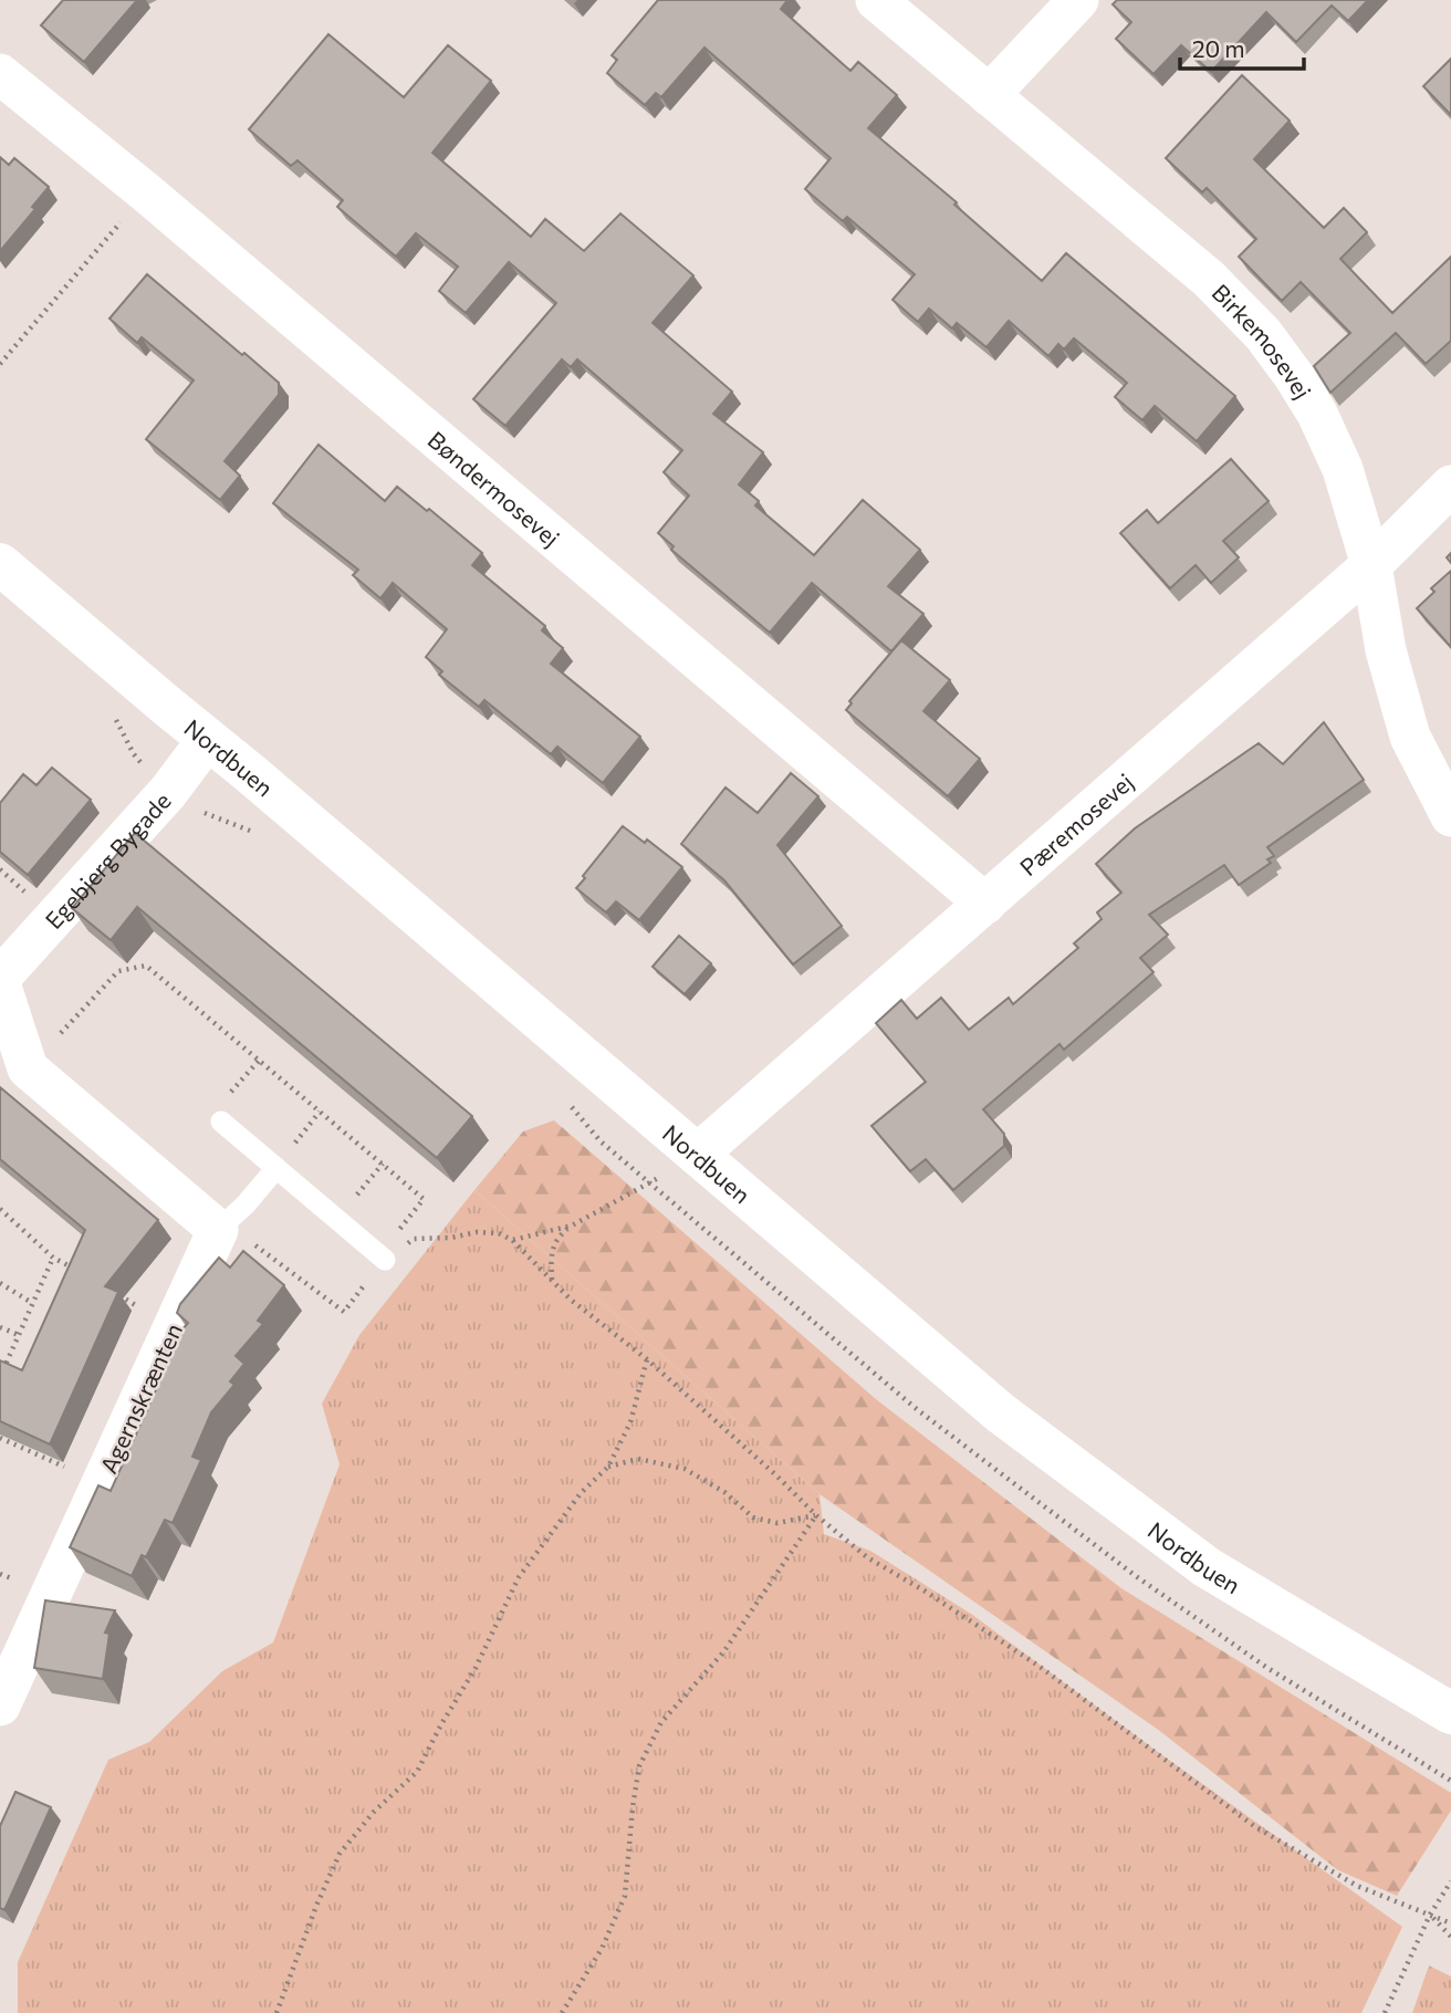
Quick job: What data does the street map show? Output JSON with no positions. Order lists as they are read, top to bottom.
{
  "streets": {
    "street": [
      "Birkemosevej",
      "Bøndermosevej",
      "Nordbuen",
      "Pæremosevej",
      "Egebjerg Bygade",
      "Agernskrænten"
    ]
  },
  "crossings": [
    ["Birkemosevej", "Pæremosevej"],
    ["Bøndermosevej", "Pæremosevej"],
    ["Nordbuen", "Pæremosevej"],
    ["Nordbuen", "Egebjerg Bygade"]
  ],
  "scale_bar": "20 m"
}
